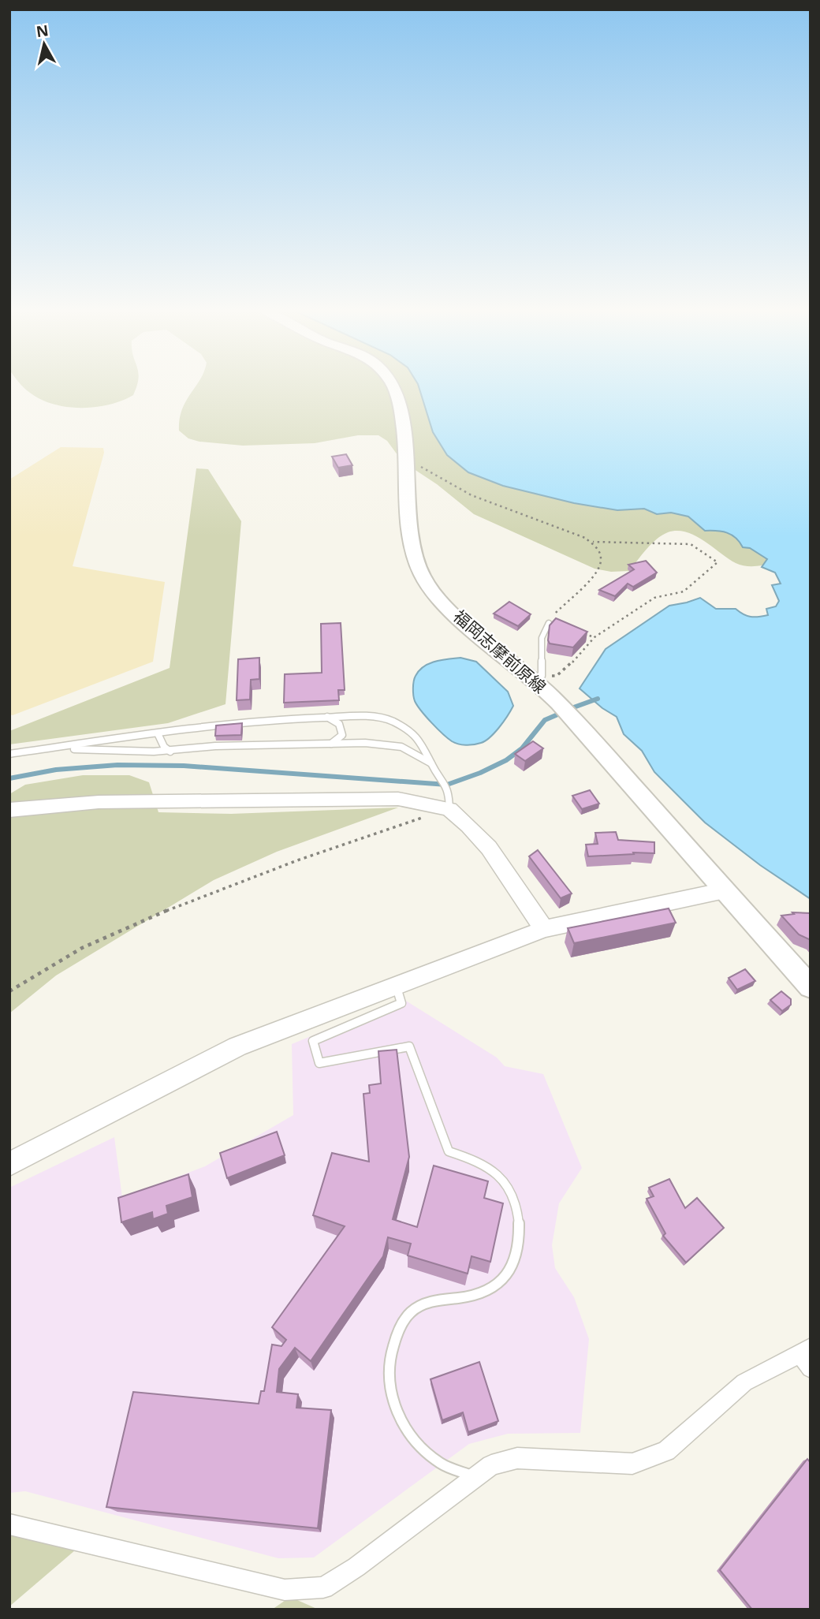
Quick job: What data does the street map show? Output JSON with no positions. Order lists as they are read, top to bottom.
{
  "streets": {
    "main road": ["福岡志摩前原線"]
  },
  "north": "top"
}
